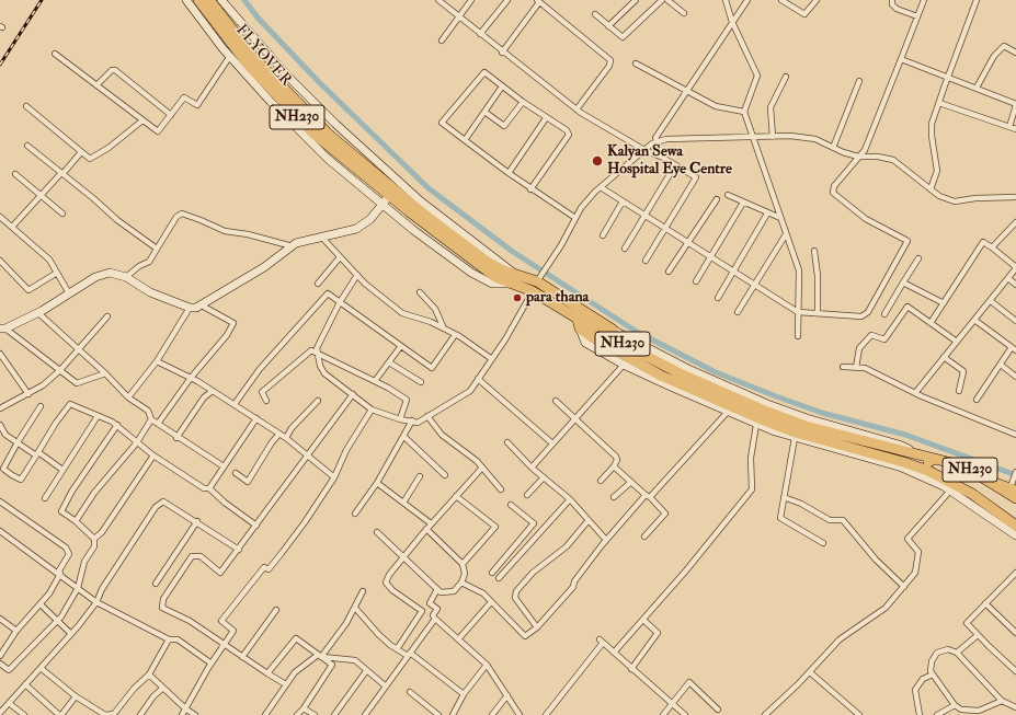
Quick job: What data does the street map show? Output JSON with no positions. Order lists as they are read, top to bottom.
{
  "streets": {
    "highway": ["FLYOVER", "NH230"]
  },
  "crossings": [
    ["FLYOVER", "NH230"]
  ],
  "places": ["Kalyan Sewa Hospital Eye Centre", "para thana"]
}
